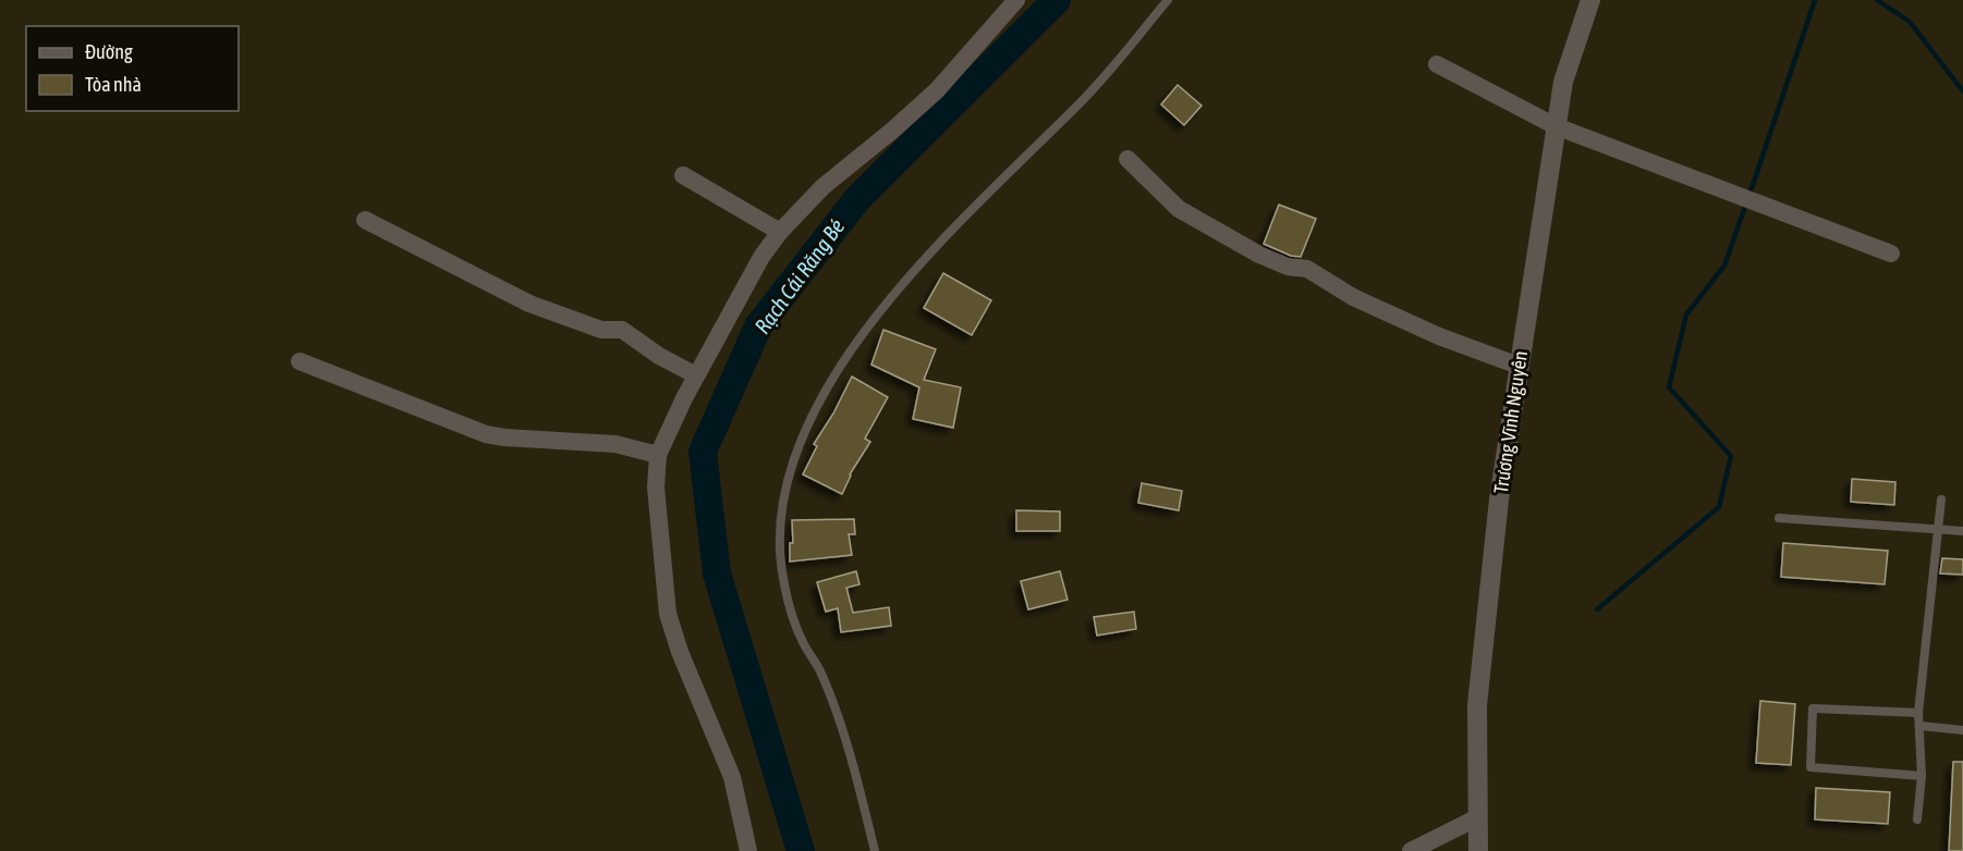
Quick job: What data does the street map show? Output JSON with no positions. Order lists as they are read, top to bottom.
{
  "streets": {
    "street": ["Trương Vĩnh Nguyên"]
  },
  "water": ["Rạch Cái Răng Bé"],
  "legend": ["Đường", "Tòa nhà"]
}
